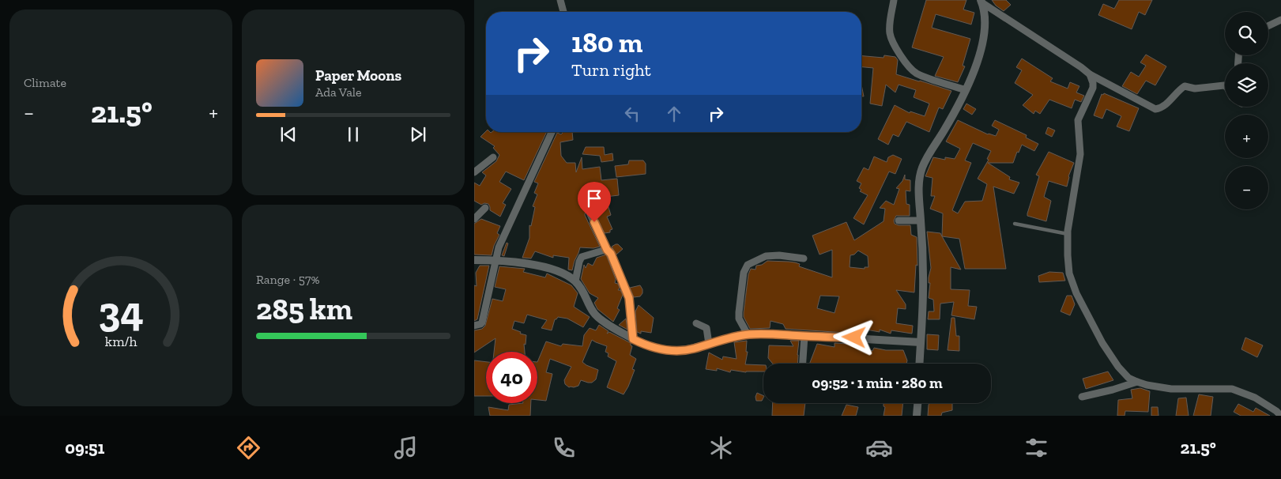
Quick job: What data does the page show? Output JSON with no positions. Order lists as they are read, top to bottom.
{
  "page": {
    "tile": [
      "Climate",
      ["Range · 57%", "285 km"]
    ],
    "map_buttons": ["+", "−"],
    "turn": ["180 m", "Turn right"],
    "song": ["Paper Moons", "Ada Vale"],
    "heat": ["−", "21.5°", "+"],
    "limit": "40",
    "trip": "09:52 · 1 min · 280 m",
    "tabs": ["09:51", "21.5°"],
    "gauge": ["34", "km/h"]
  }
}
